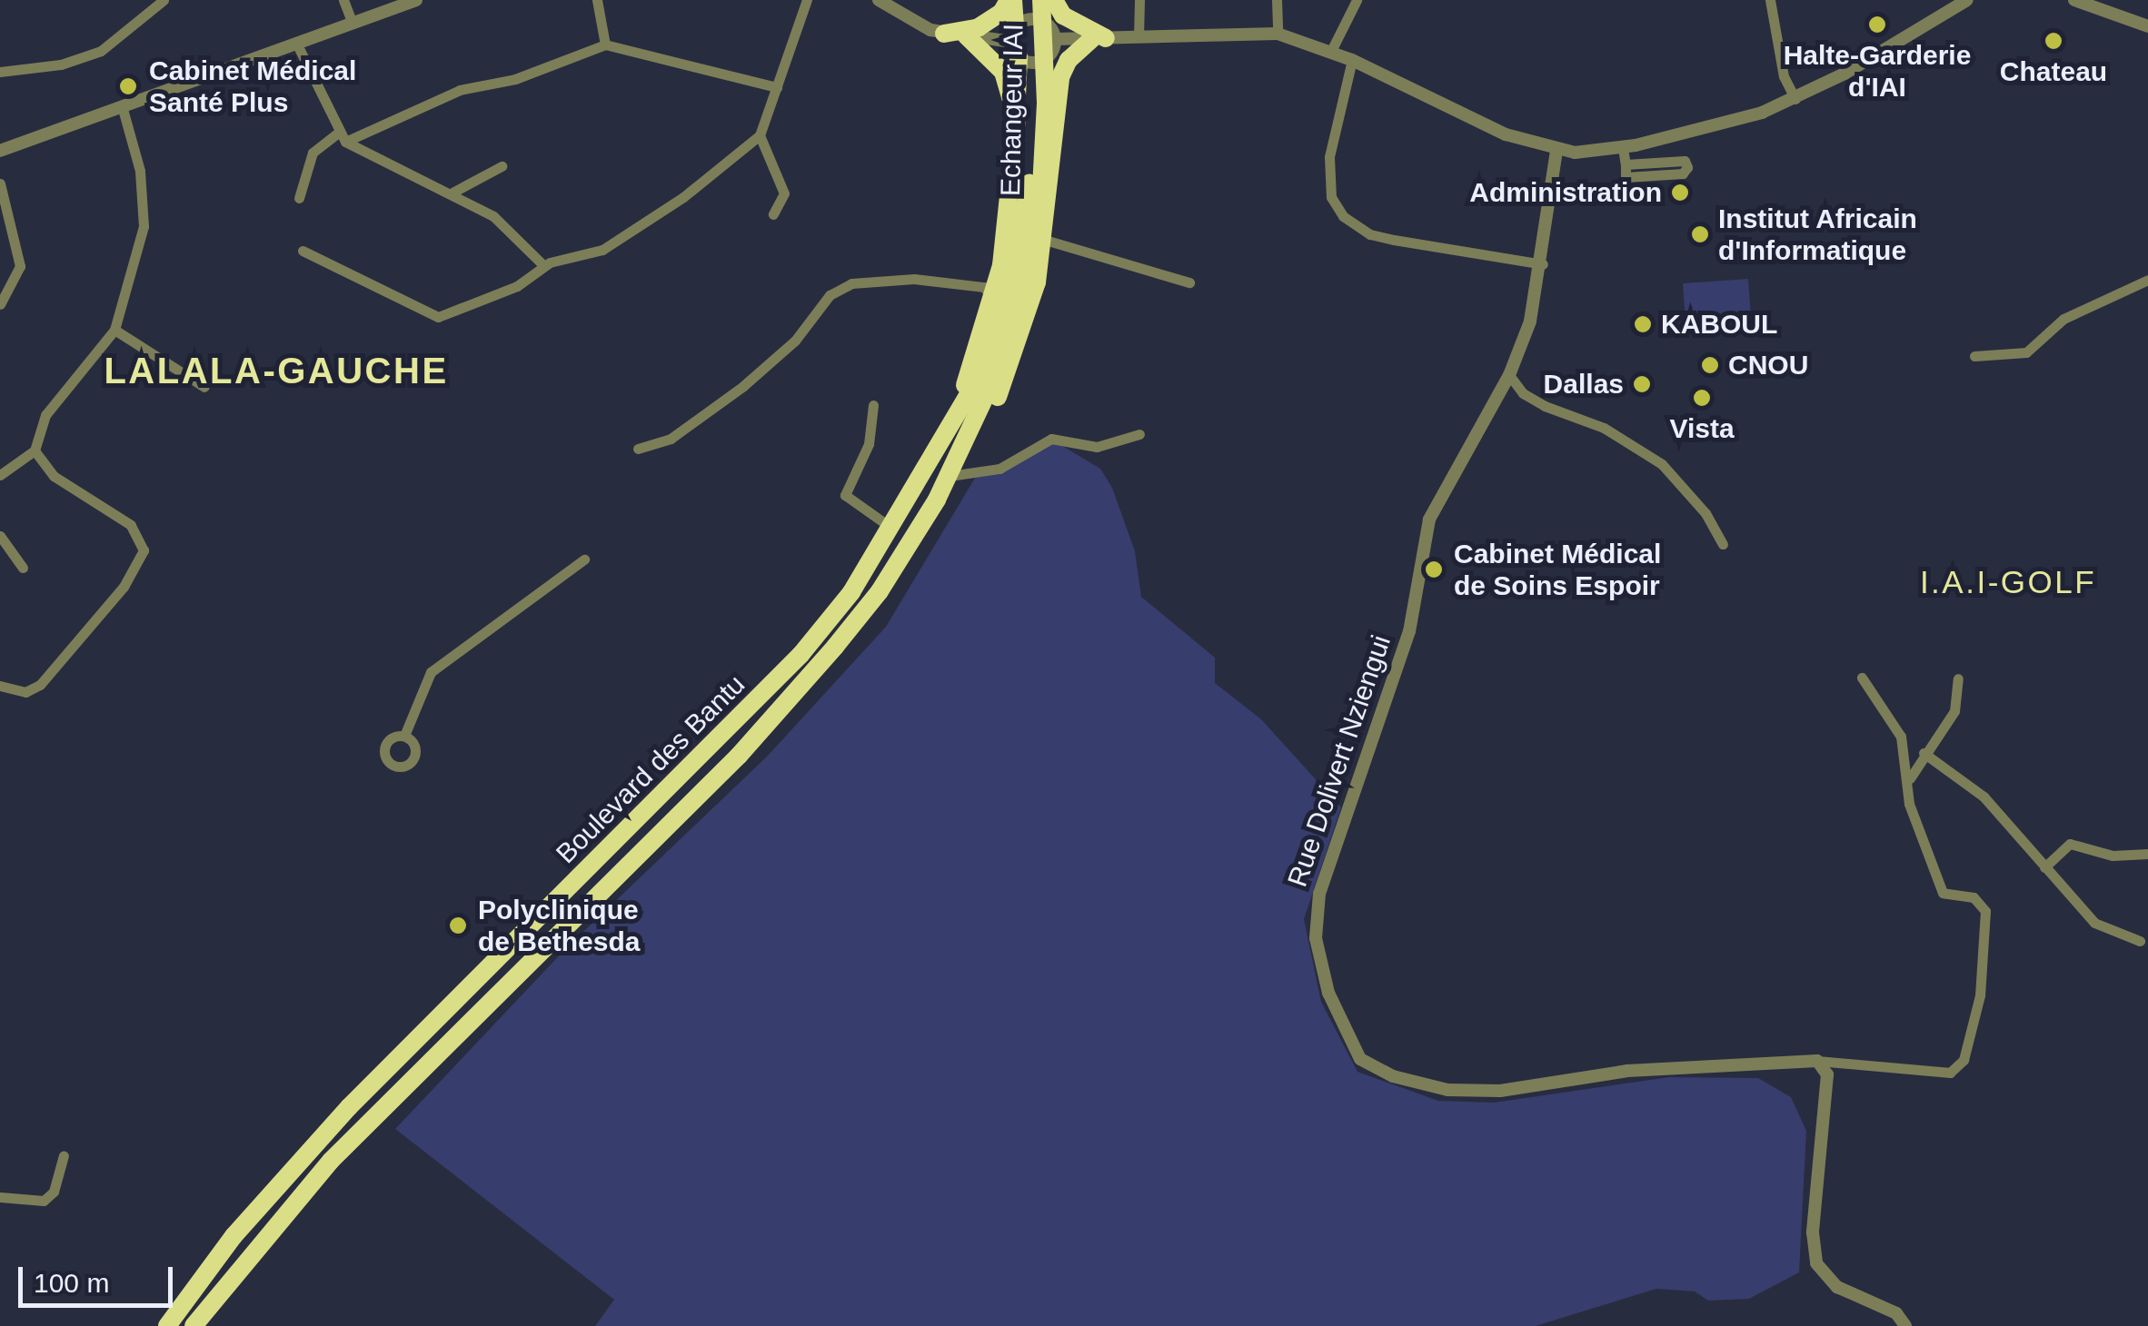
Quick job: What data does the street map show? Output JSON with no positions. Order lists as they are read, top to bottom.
{
  "streets": {
    "highway": ["Echangeur IAI", "Boulevard des Bantu"],
    "street": ["Rue Dolivert Nziengui"]
  },
  "crossings": [
    ["Echangeur IAI", "Boulevard des Bantu"]
  ],
  "districts": ["LALALA-GAUCHE", "I.A.I-GOLF"],
  "places": [
    "Halte-Garderie d'IAI",
    "Chateau",
    "Cabinet Médical Santé Plus",
    "Administration",
    "Institut Africain d'Informatique",
    "KABOUL",
    "CNOU",
    "Dallas",
    "Vista",
    "Cabinet Médical de Soins Espoir",
    "Polyclinique de Bethesda"
  ],
  "scale_bar": "100 m"
}
